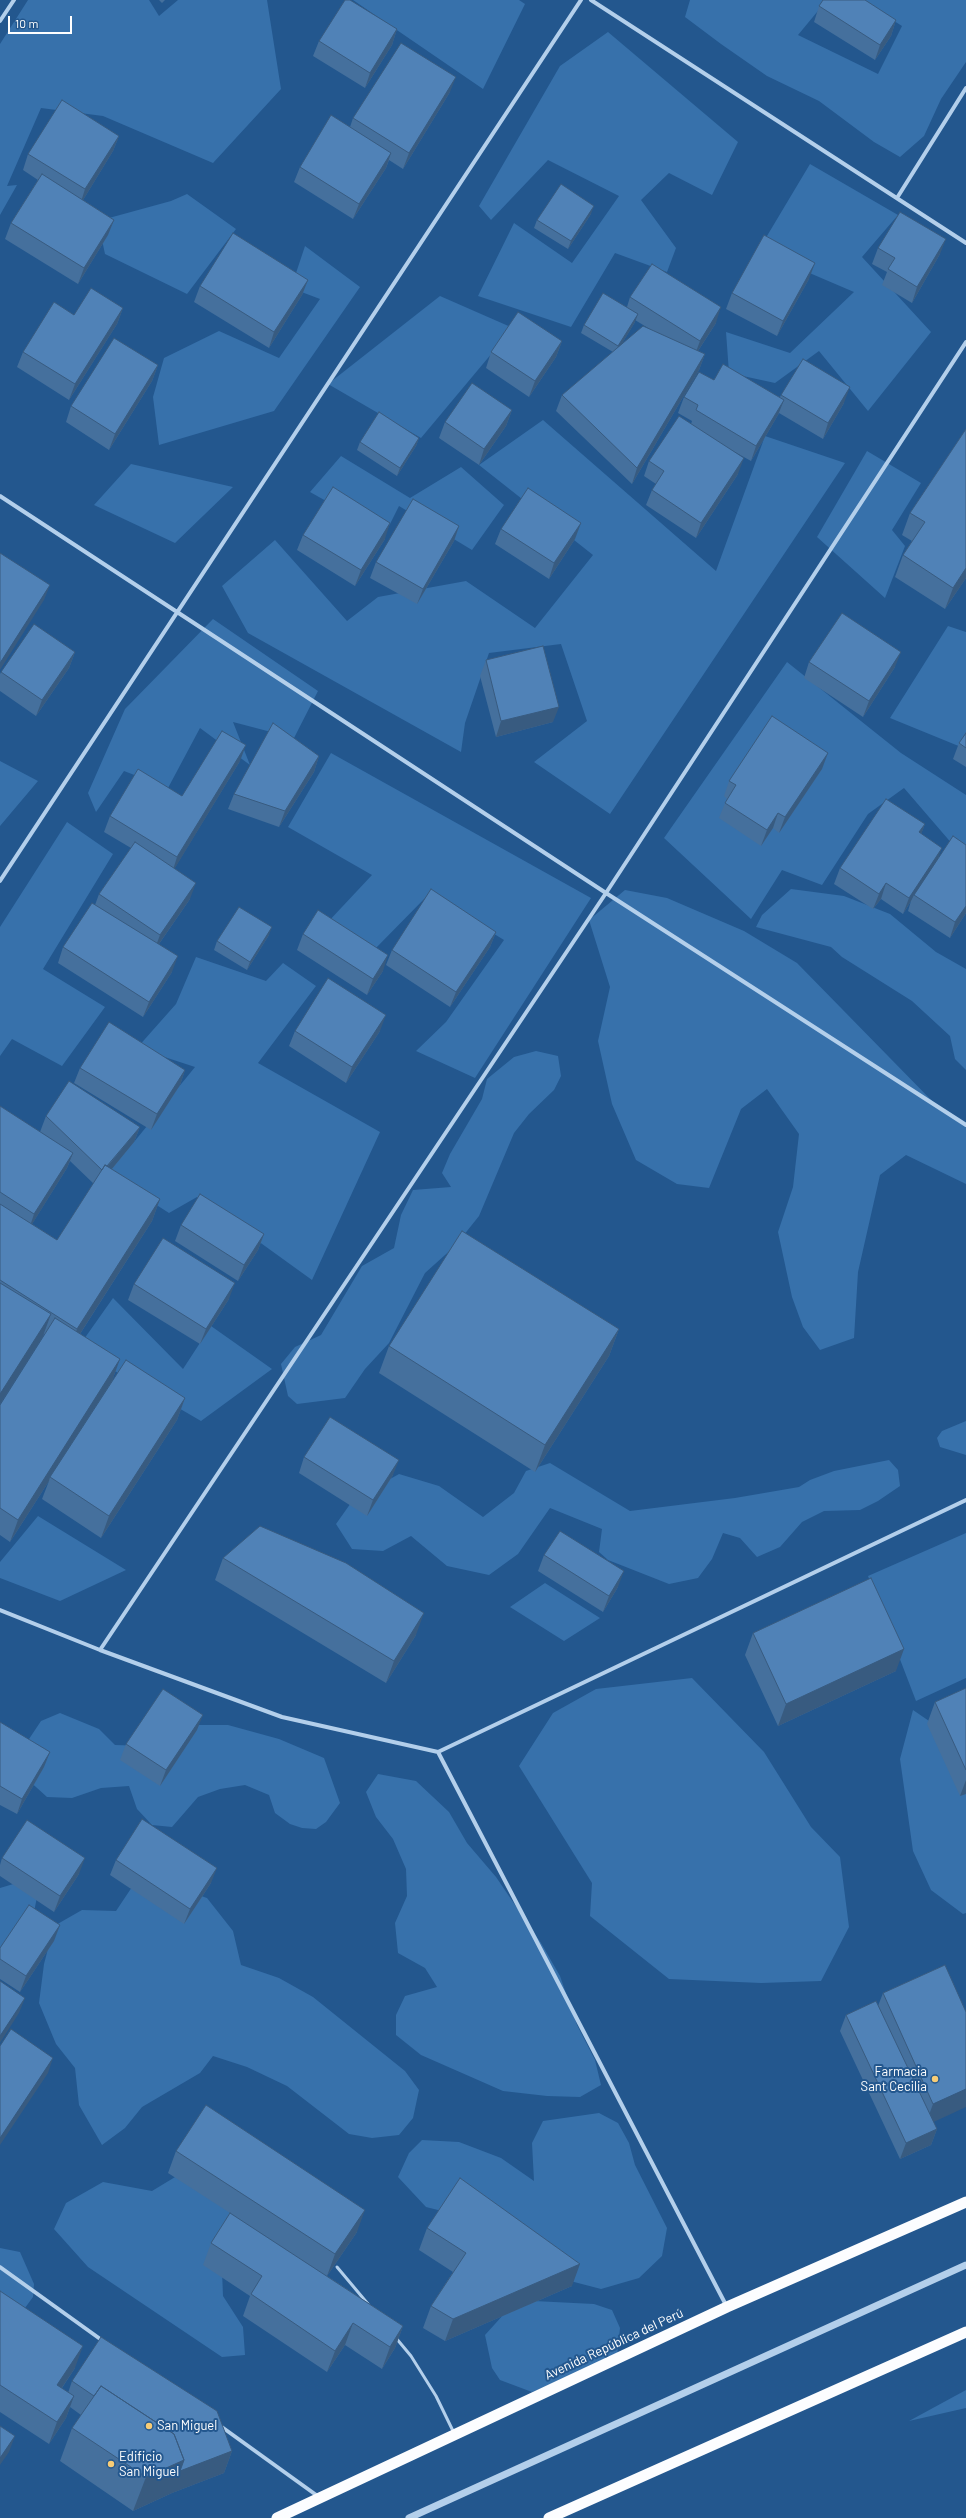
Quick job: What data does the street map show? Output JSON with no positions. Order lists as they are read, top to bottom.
{
  "streets": {
    "highway": ["Avenida República del Perú"]
  },
  "places": ["Farmacia Sant Cecilia", "San Miguel", "Edificio San Miguel"],
  "scale_bar": "10 m"
}
